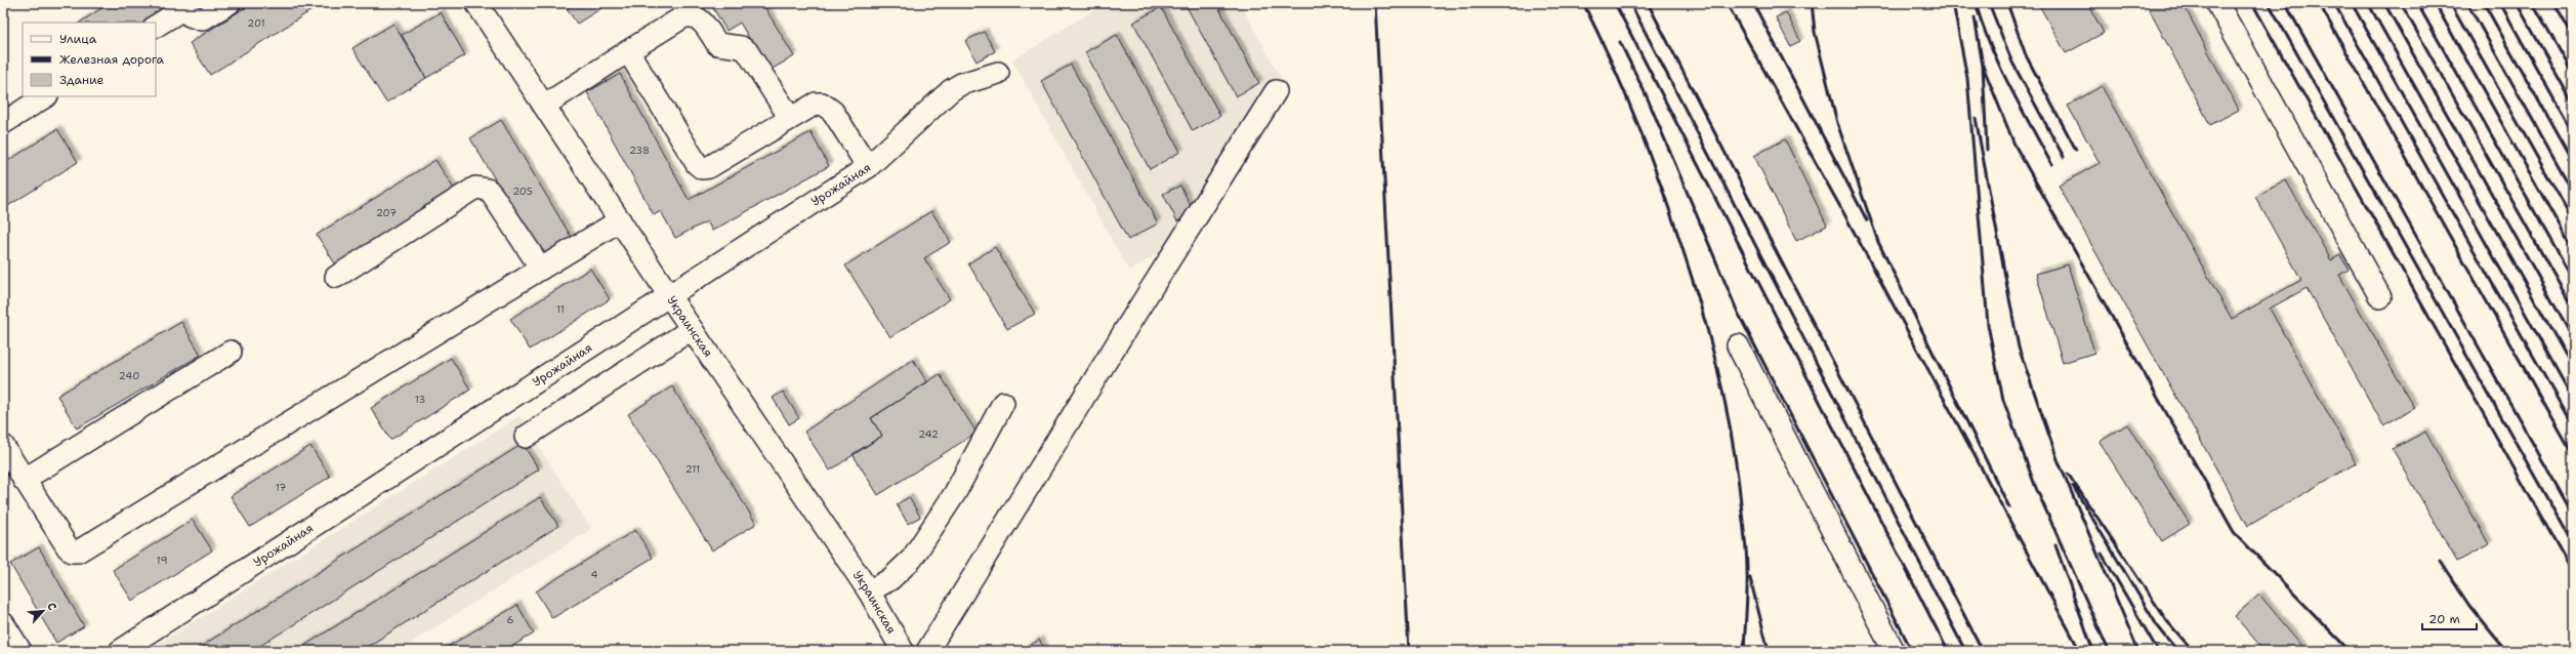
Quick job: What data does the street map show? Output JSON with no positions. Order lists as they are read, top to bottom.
{
  "streets": {
    "street": ["Урожайная", "Украинская"]
  },
  "crossings": [
    ["Урожайная", "Украинская"]
  ],
  "house_numbers": [
    "201",
    "238",
    "205",
    "207",
    "11",
    "240",
    "13",
    "242",
    "211",
    "17",
    "19",
    "4",
    "6"
  ],
  "legend": ["Улица", "Железная дорога", "Здание"],
  "scale_bar": "20 m",
  "north": "top right"
}
